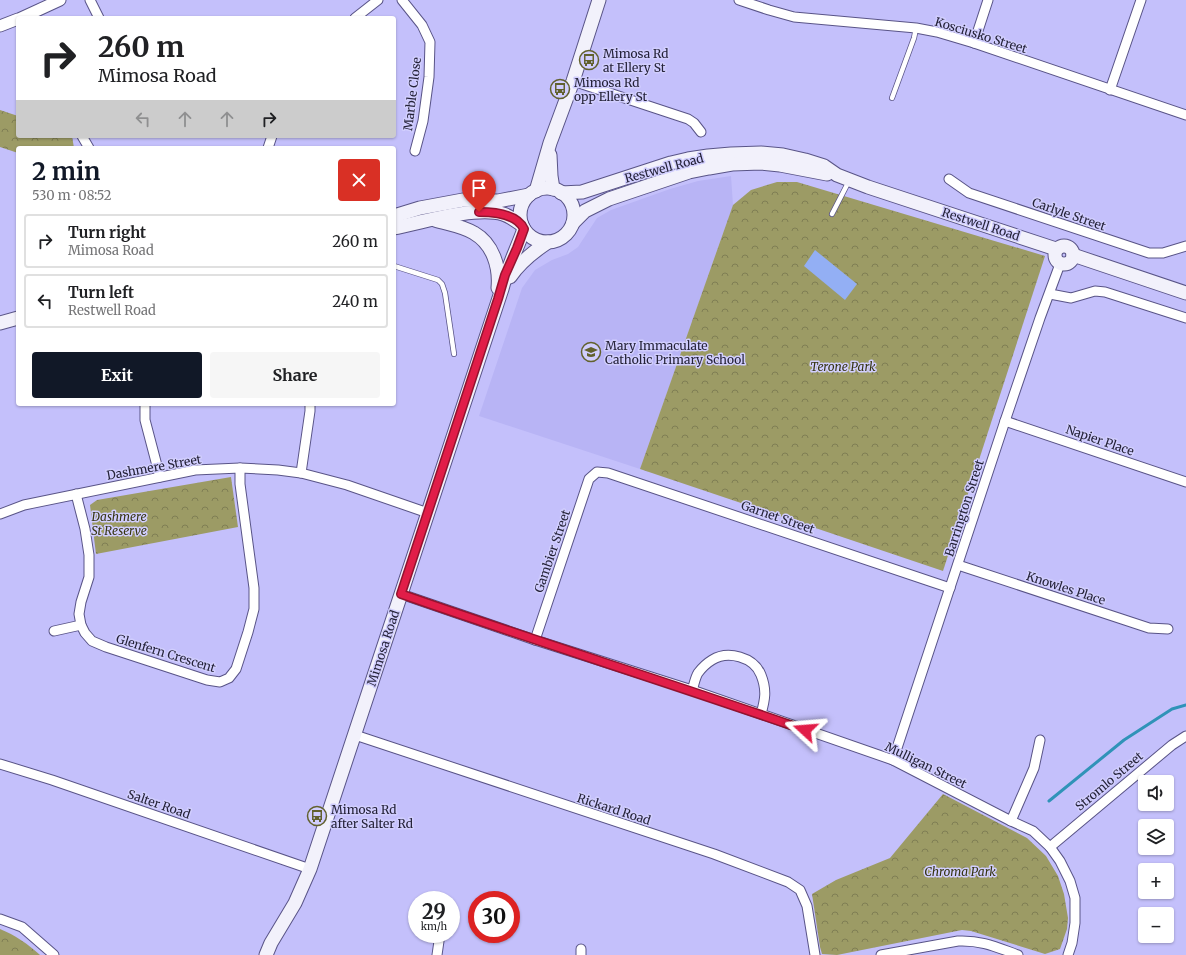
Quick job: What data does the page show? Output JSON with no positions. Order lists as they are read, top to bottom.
{
  "streets": {
    "main road": ["Restwell Road", "Mimosa Road"],
    "street": [
      "Kosciusko Street",
      "Marble Close",
      "Carlyle Street",
      "Napier Place",
      "Dashmere Street",
      "Barrington Street",
      "Garnet Street",
      "Gambier Street",
      "Knowles Place",
      "Glenfern Crescent",
      "Mulligan Street",
      "Stromlo Street",
      "Salter Road",
      "Rickard Road"
    ]
  },
  "crossings": [
    ["Restwell Road", "Barrington Street"],
    ["Restwell Road", "Mimosa Road"],
    ["Napier Place", "Barrington Street"],
    ["Dashmere Street", "Mimosa Road"],
    ["Dashmere Street", "Glenfern Crescent"],
    ["Barrington Street", "Garnet Street"],
    ["Barrington Street", "Knowles Place"],
    ["Barrington Street", "Mulligan Street"],
    ["Garnet Street", "Gambier Street"],
    ["Gambier Street", "Mulligan Street"],
    ["Mimosa Road", "Mulligan Street"],
    ["Mimosa Road", "Salter Road"],
    ["Mimosa Road", "Rickard Road"],
    ["Mulligan Street", "Stromlo Street"]
  ],
  "parks": ["Terone Park", "Dashmere St Reserve", "Chroma Park"],
  "places": {
    "bus stop": ["Mimosa Rd at Ellery St", "Mimosa Rd opp Ellery St", "Mimosa Rd after Salter Rd"],
    "school or university": ["Mary Immaculate Catholic Primary School"]
  },
  "page": {
    "turn": ["260 m", "Mimosa Road"],
    "heading": ["2 min", "530 m · 08:52"],
    "list": [
      {
        "name": "Turn right",
        "note": "Mimosa Road",
        "value": "260 m"
      },
      {
        "name": "Turn left",
        "note": "Restwell Road",
        "value": "240 m"
      }
    ],
    "buttons": ["Exit", "Share"],
    "map_buttons": ["+", "−"],
    "speed": "29 km/h",
    "limit": "30"
  }
}
